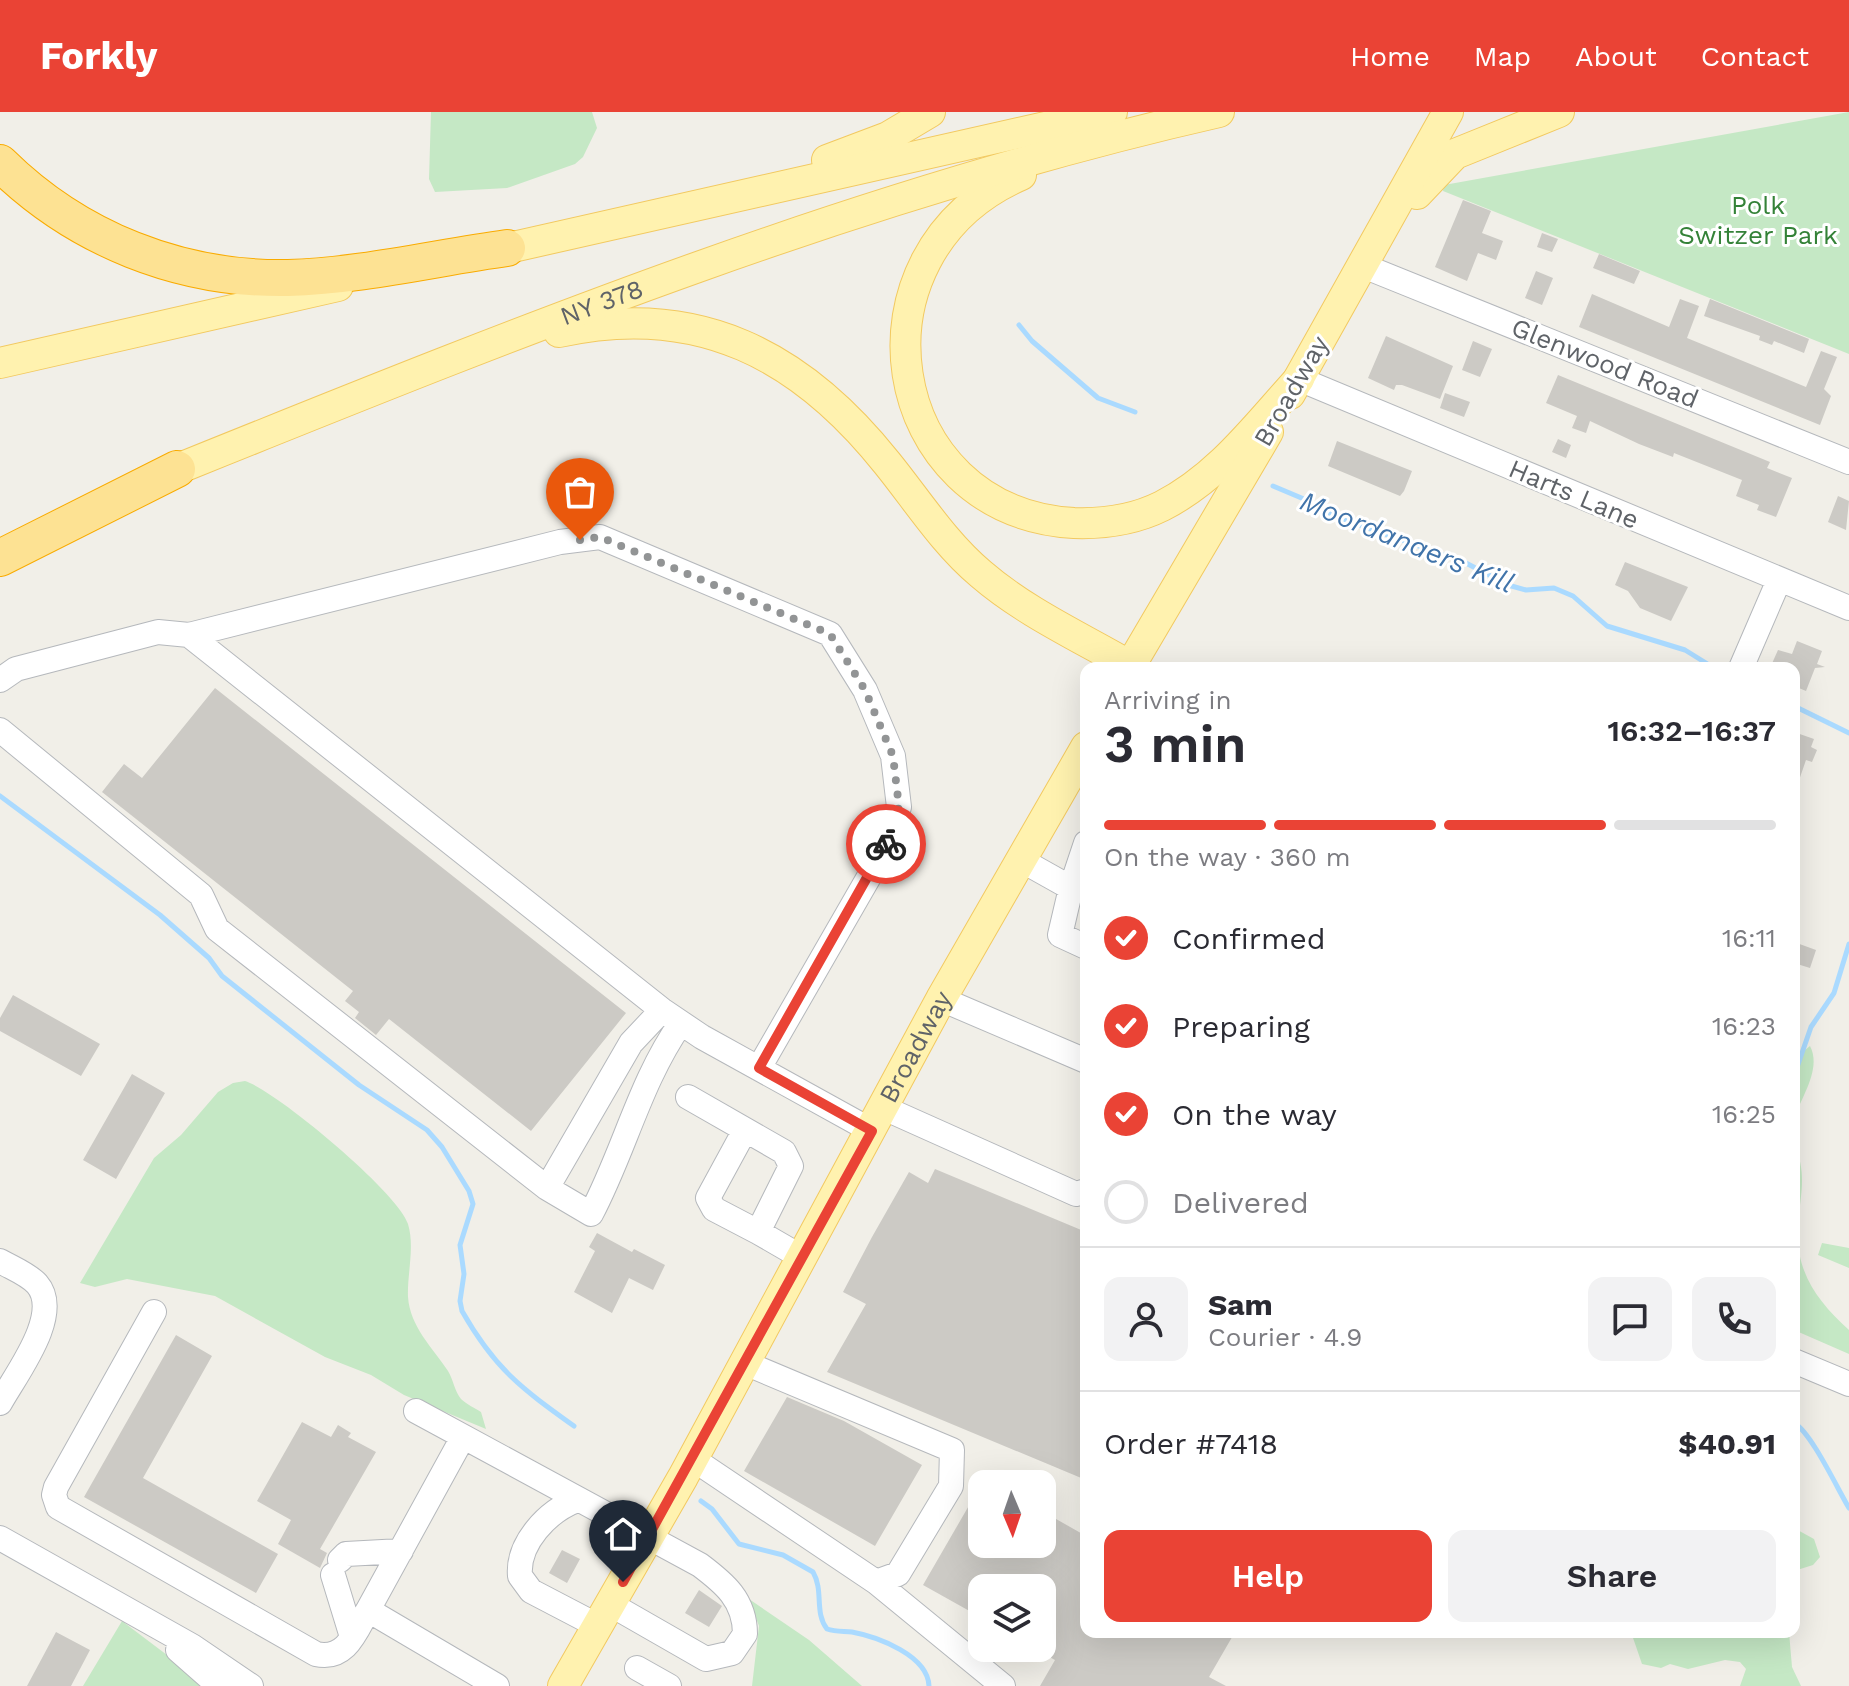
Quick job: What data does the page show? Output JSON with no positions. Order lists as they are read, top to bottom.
{
  "streets": {
    "main road": ["NY 378", "Broadway"],
    "street": ["Glenwood Road", "Harts Lane"]
  },
  "crossings": [
    ["Glenwood Road", "Broadway"],
    ["Broadway", "Harts Lane"]
  ],
  "water": ["Moordanaers Kill"],
  "parks": ["Polk Switzer Park"],
  "north": "bottom",
  "page": {
    "header": "Forkly",
    "nav": [
      "Home",
      "Map",
      "About",
      "Contact"
    ],
    "heading": ["3 min", "Arriving in", "16:32–16:37"],
    "panel": [
      "Sam",
      "Courier · 4.9",
      "Order #7418",
      "$40.91"
    ],
    "bar": "On the way · 360 m",
    "list": [
      ["Confirmed", "16:11"],
      ["Preparing", "16:23"],
      ["On the way", "16:25"],
      "Delivered"
    ],
    "buttons": ["Help", "Share"]
  }
}
